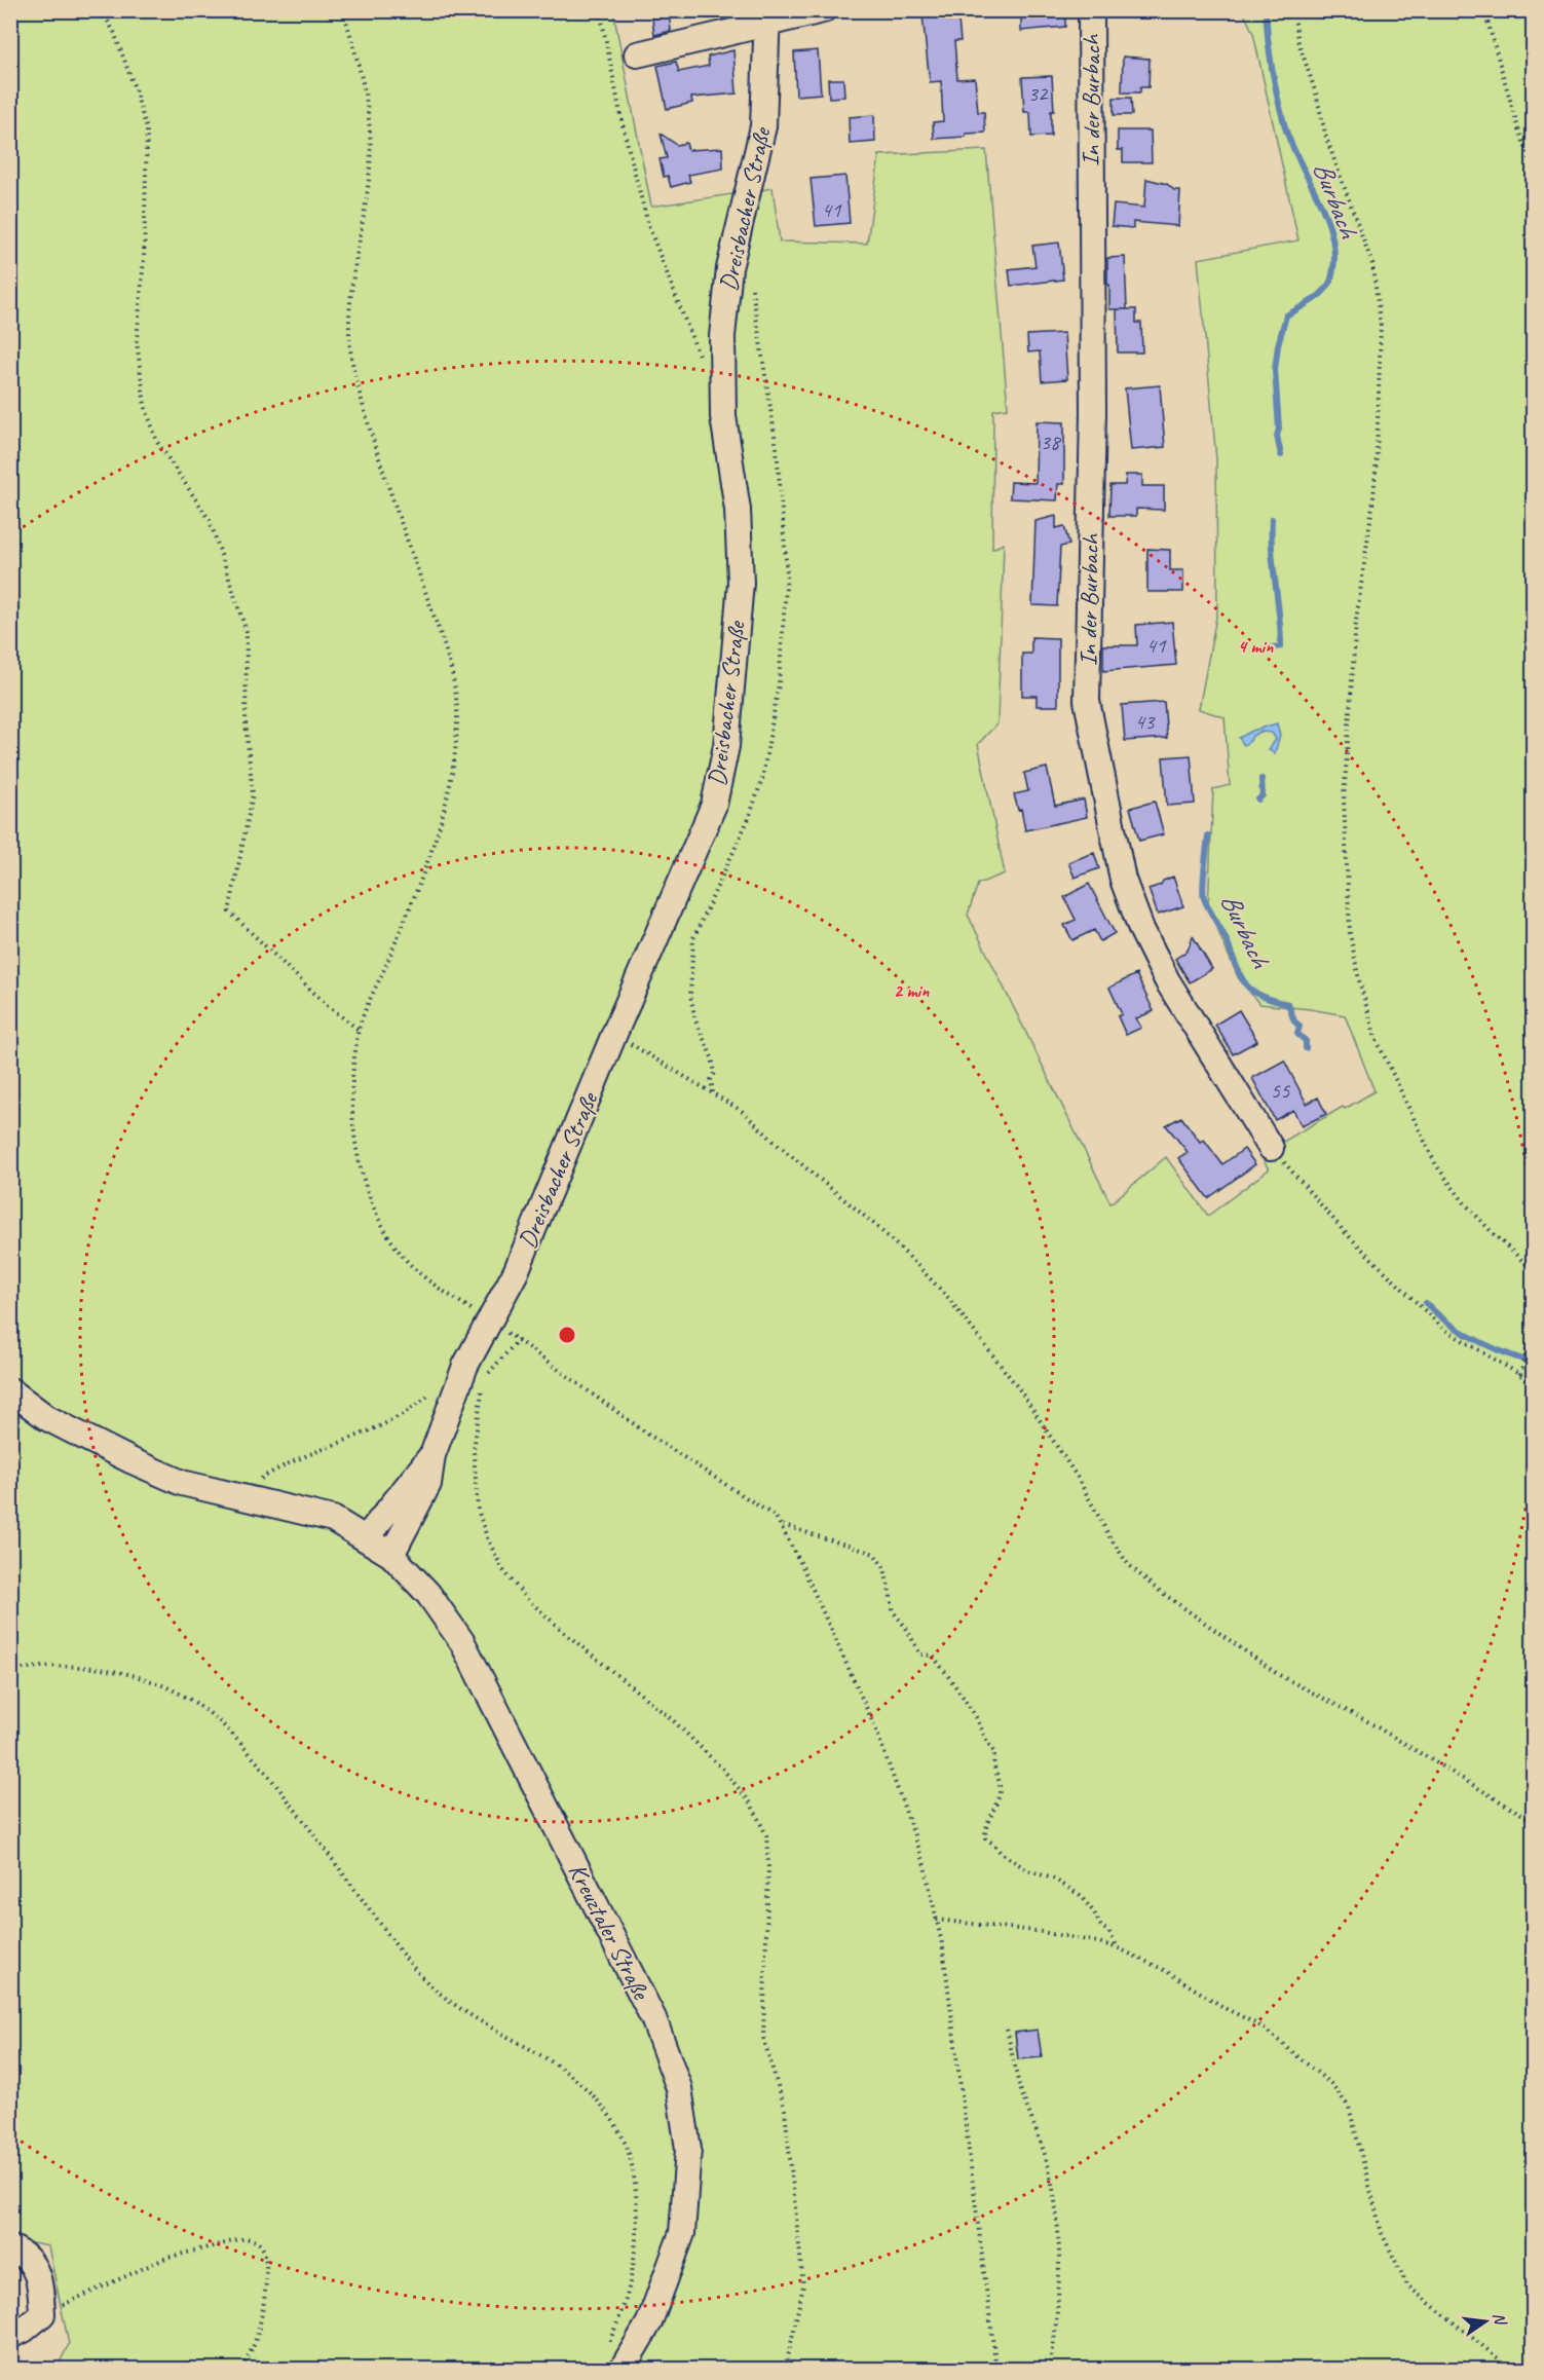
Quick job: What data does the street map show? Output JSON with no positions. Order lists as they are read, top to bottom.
{
  "streets": {
    "street": ["In der Burbach", "Dreisbacher Straße", "Kreuztaler Straße"]
  },
  "crossings": [
    ["Dreisbacher Straße", "Kreuztaler Straße"]
  ],
  "water": ["Burbach"],
  "house_numbers": [
    "32",
    "41",
    "38",
    "41",
    "43",
    "55"
  ],
  "north": "right",
  "rings": ["4 min", "2 min"]
}
